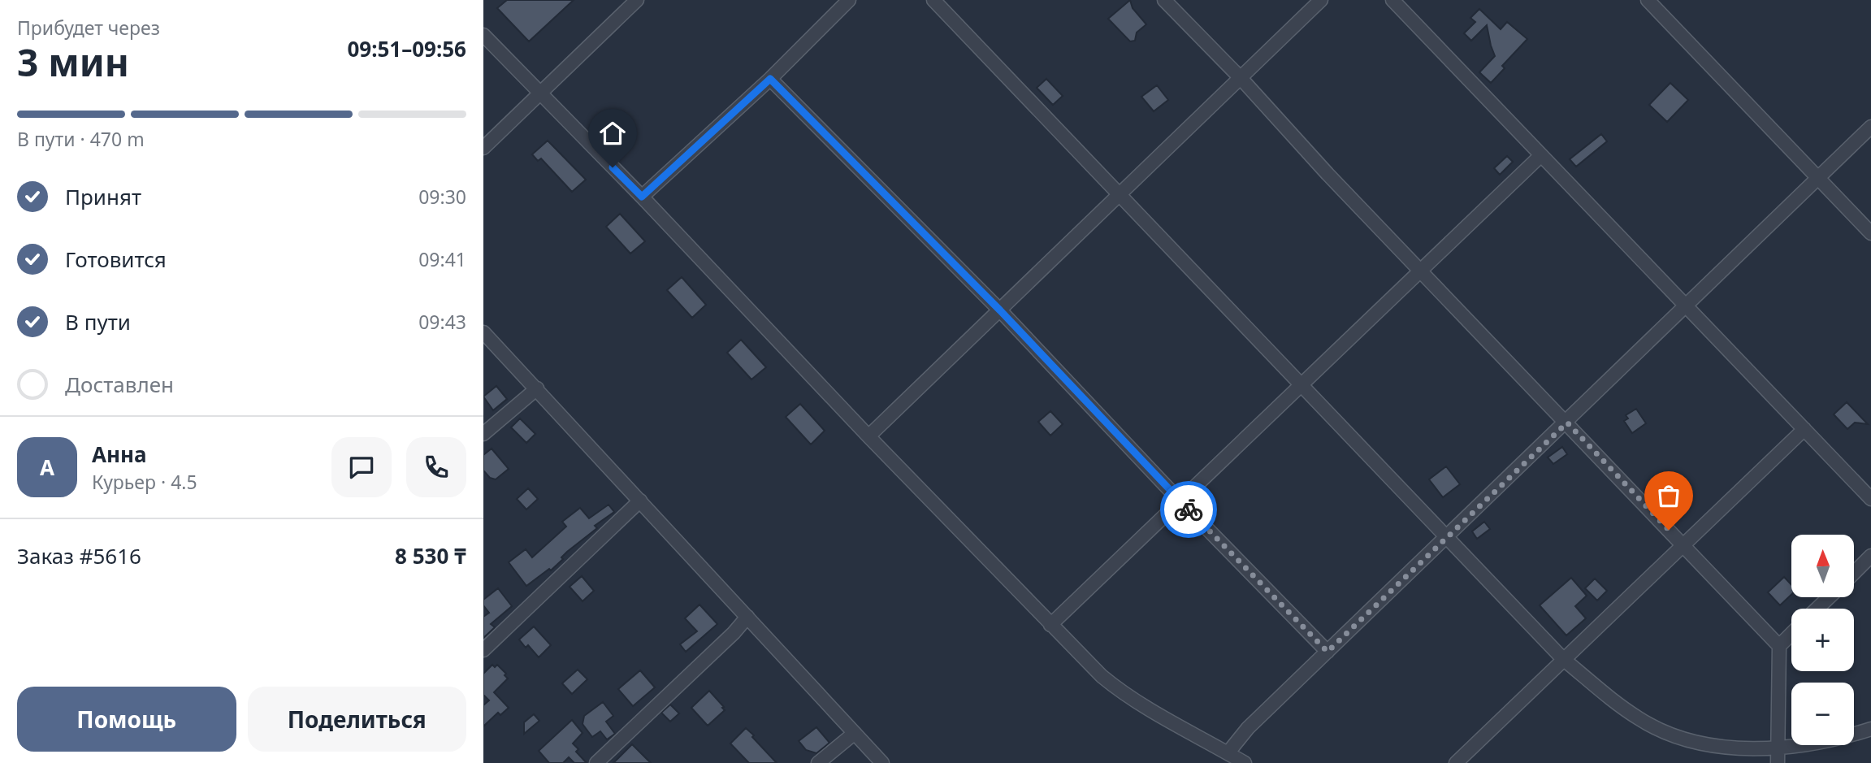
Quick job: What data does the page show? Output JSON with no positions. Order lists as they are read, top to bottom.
{
  "north": "top",
  "page": {
    "heading": ["3 мин", "Прибудет через", "09:51–09:56"],
    "panel": [
      "Анна",
      "Курьер · 4.5",
      "Заказ #5616",
      "8 530 ₸"
    ],
    "bar": "В пути · 470 m",
    "list": [
      ["Принят", "09:30"],
      ["Готовится", "09:41"],
      ["В пути", "09:43"],
      "Доставлен"
    ],
    "round": "А",
    "map_buttons": ["+", "−"],
    "buttons": ["Помощь", "Поделиться"]
  }
}
